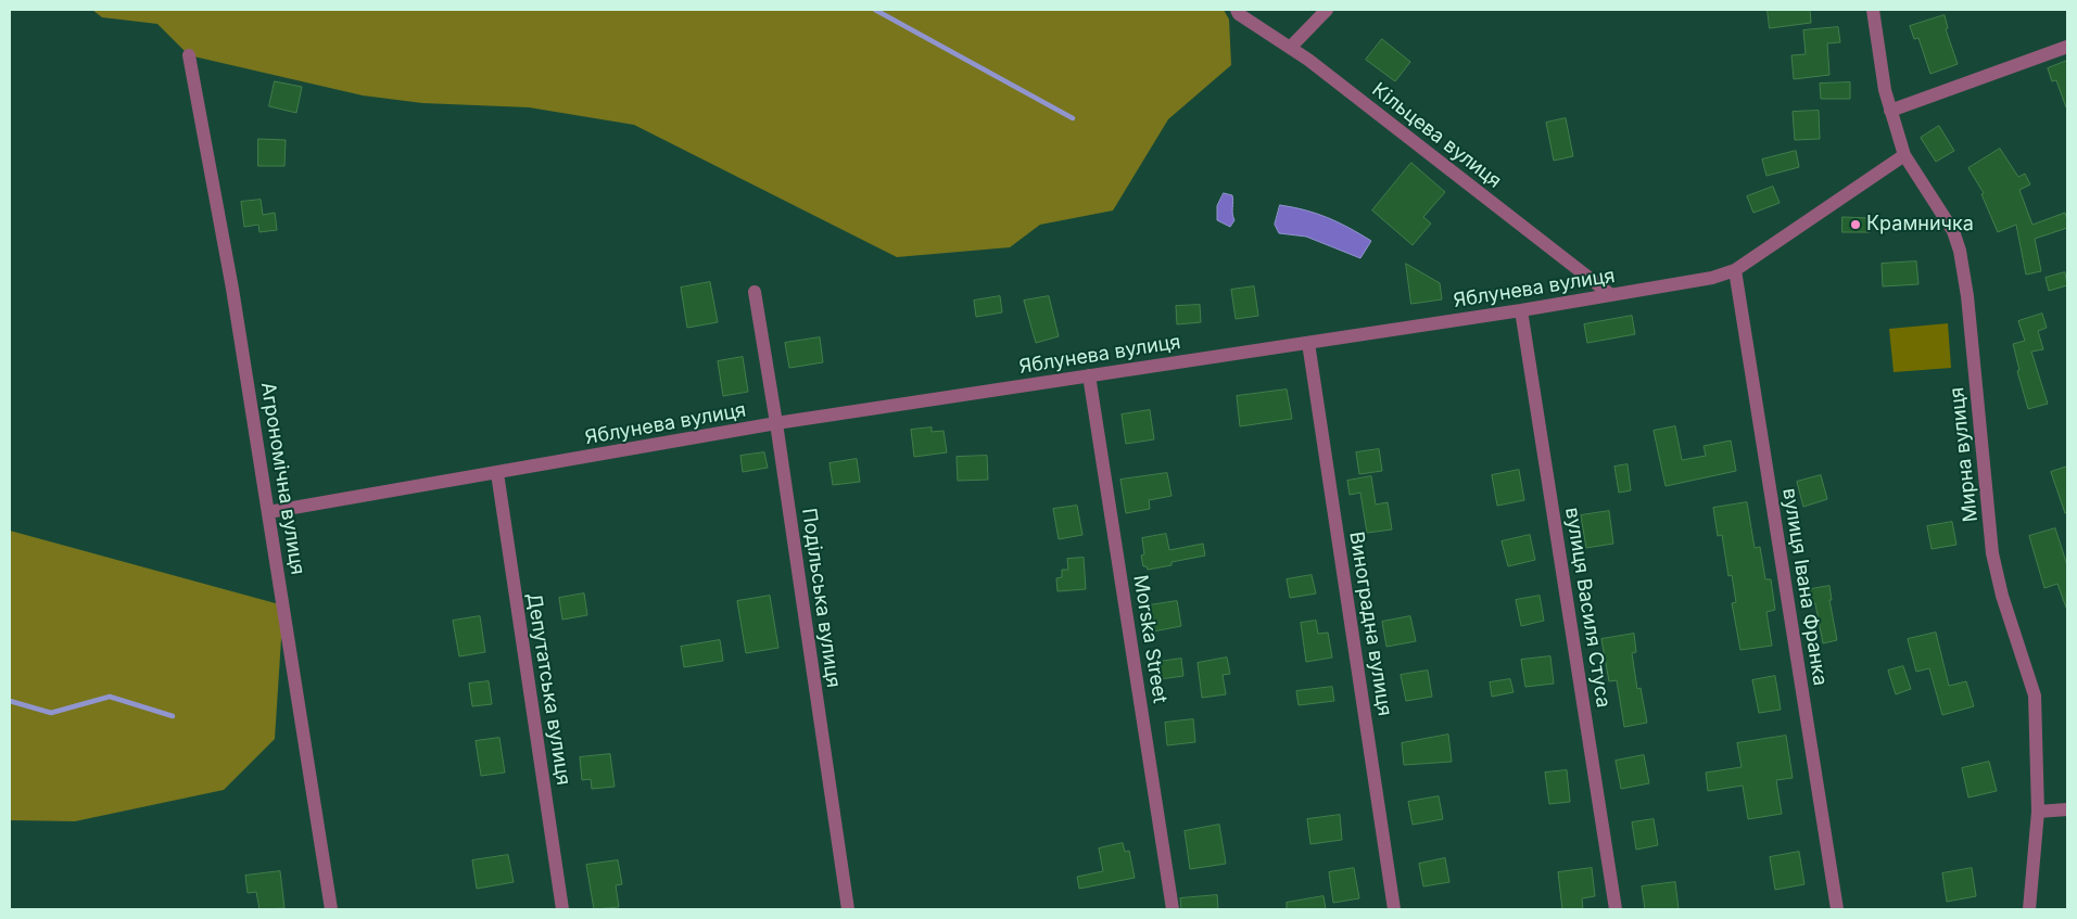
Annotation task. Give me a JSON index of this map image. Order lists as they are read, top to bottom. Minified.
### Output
{"streets":{"street":["Кільцева вулиця","Яблунева вулиця","Мирна вулиця","Агрономічна вулиця","вулиця Івана Франка","Подільська вулиця","вулиця Василя Стуса","Виноградна вулиця","Morska Street","Депутатська вулиця"]},"crossings":[["Кільцева вулиця","Яблунева вулиця"],["Яблунева вулиця","Мирна вулиця"],["Яблунева вулиця","Агрономічна вулиця"],["Яблунева вулиця","вулиця Івана Франка"],["Яблунева вулиця","Подільська вулиця"],["Яблунева вулиця","вулиця Василя Стуса"],["Яблунева вулиця","Виноградна вулиця"],["Яблунева вулиця","Morska Street"],["Яблунева вулиця","Депутатська вулиця"]],"places":["Крамничка"]}
